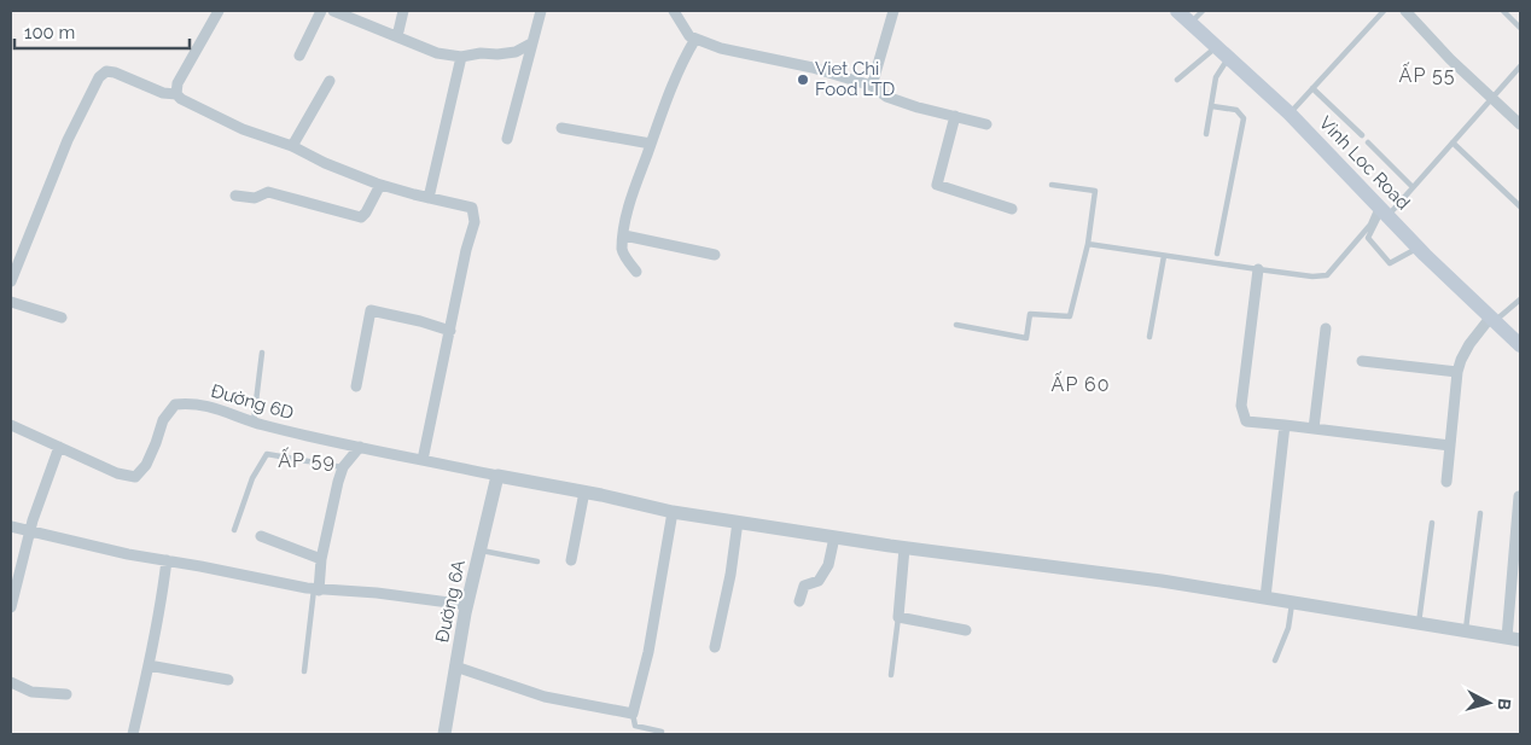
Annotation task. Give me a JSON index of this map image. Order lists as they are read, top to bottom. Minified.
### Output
{"streets":{"main road":["Vinh Loc Road"],"street":["Đường 6D","Đường 6A"]},"crossings":[["Đường 6D","Đường 6A"]],"districts":["ẤP 55","ẤP 60","ẤP 59"],"places":["Viet Chi Food LTD"],"scale_bar":"100 m","north":"right"}
